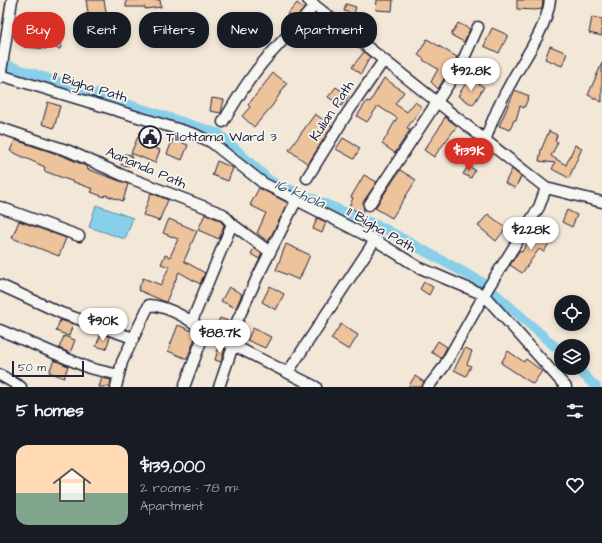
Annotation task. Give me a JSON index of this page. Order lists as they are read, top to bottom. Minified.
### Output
{"streets":{"street":["11 Bigha Path","Kulian Path","Aananda Path"]},"water":["16 khola"],"places":{"public building":["Tilottama Ward 3"]},"scale_bar":"50 m","page":{"chip":["Buy","Rent","Filters","New","Apartment"],"price":["$92.8K","$139K","$228K","$90K","$88.7K"],"scale":"50 m","heading":"5 homes","list":[{"name":"$139,000","note":"2 rooms · 78 m² · Apartment"}]}}
